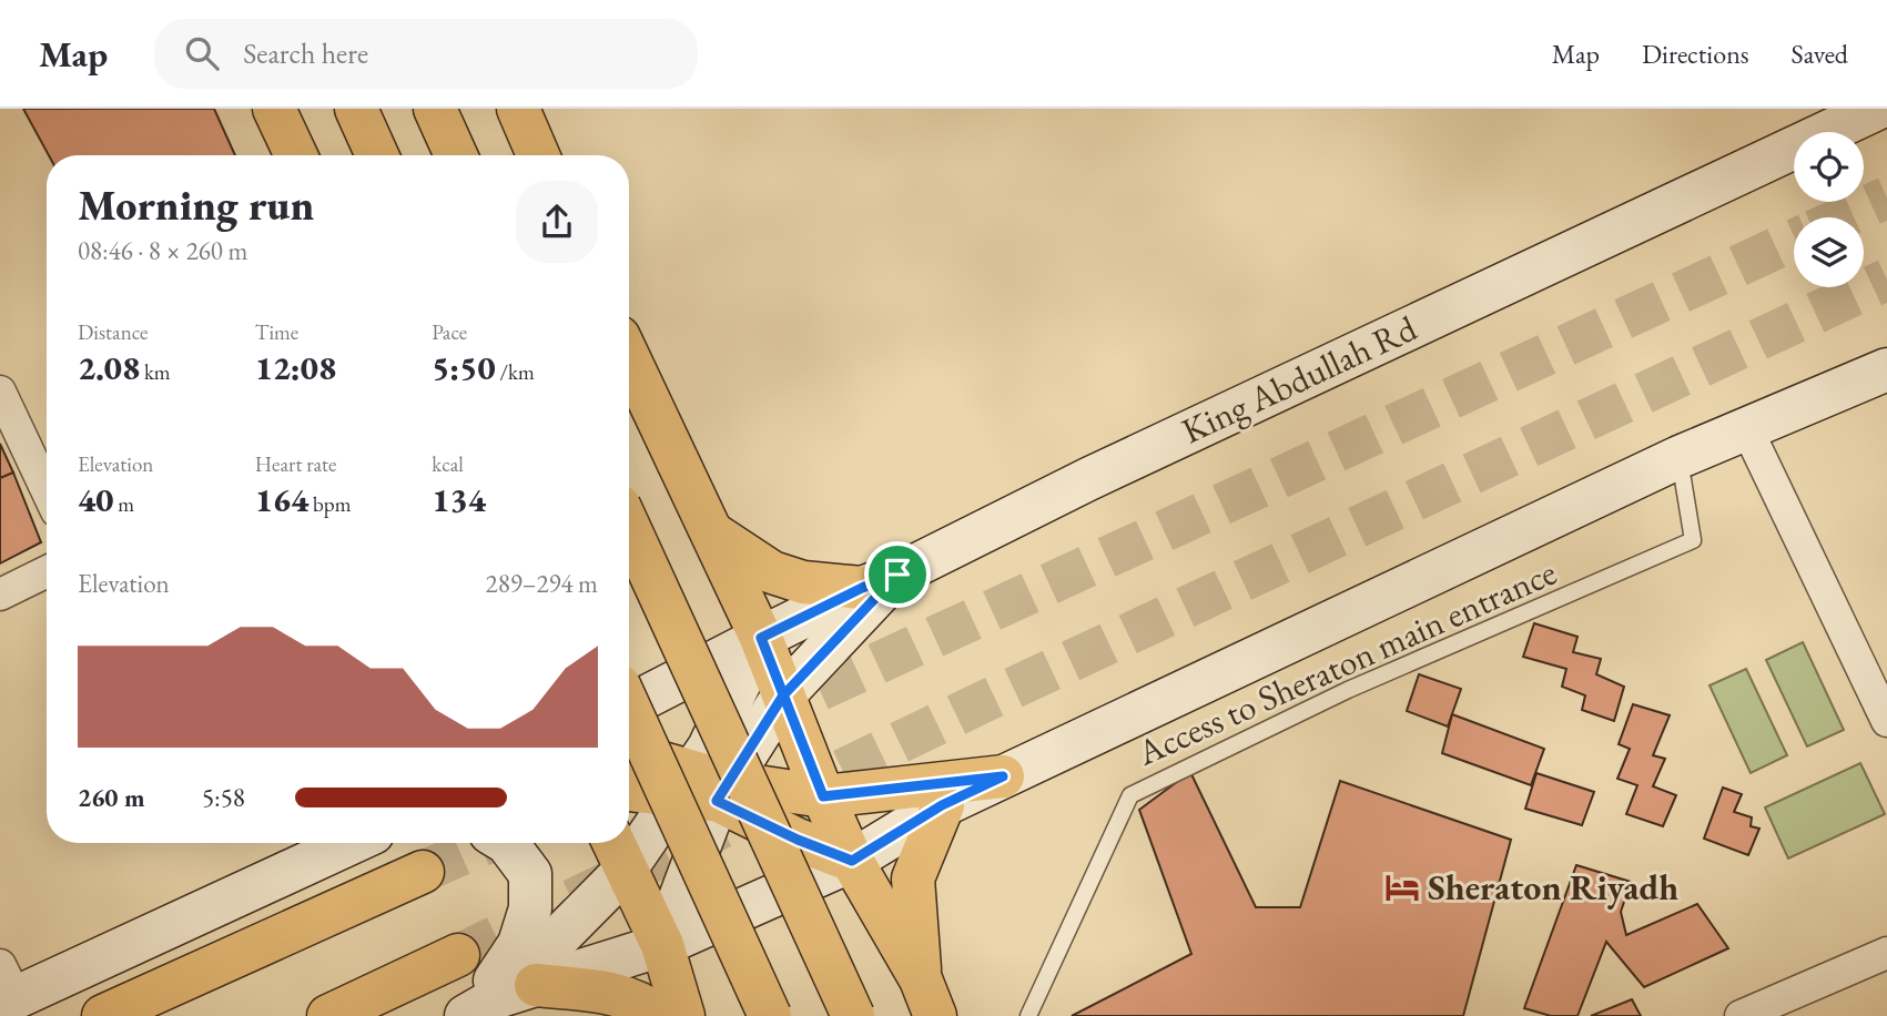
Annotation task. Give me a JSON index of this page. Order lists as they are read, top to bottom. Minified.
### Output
{"streets":{"main road":["King Abdullah Rd"],"lane":["Access to Sheraton main entrance"]},"places":{"hotel":["Sheraton Riyadh"]},"page":{"header":"Map","search":"Search here","nav":["Map","Directions","Saved"],"heading":["Morning run","08:46 · 8 × 260 m"],"stats":[["Distance","2.08 km"],["Time","12:08"],["Pace","5:50 /km"],["Elevation","40 m"],["Heart rate","164 bpm"],["kcal","134"]],"chart":["Elevation","289–294 m"],"list":[{"name":"260 m","note":"5:58"}]}}
